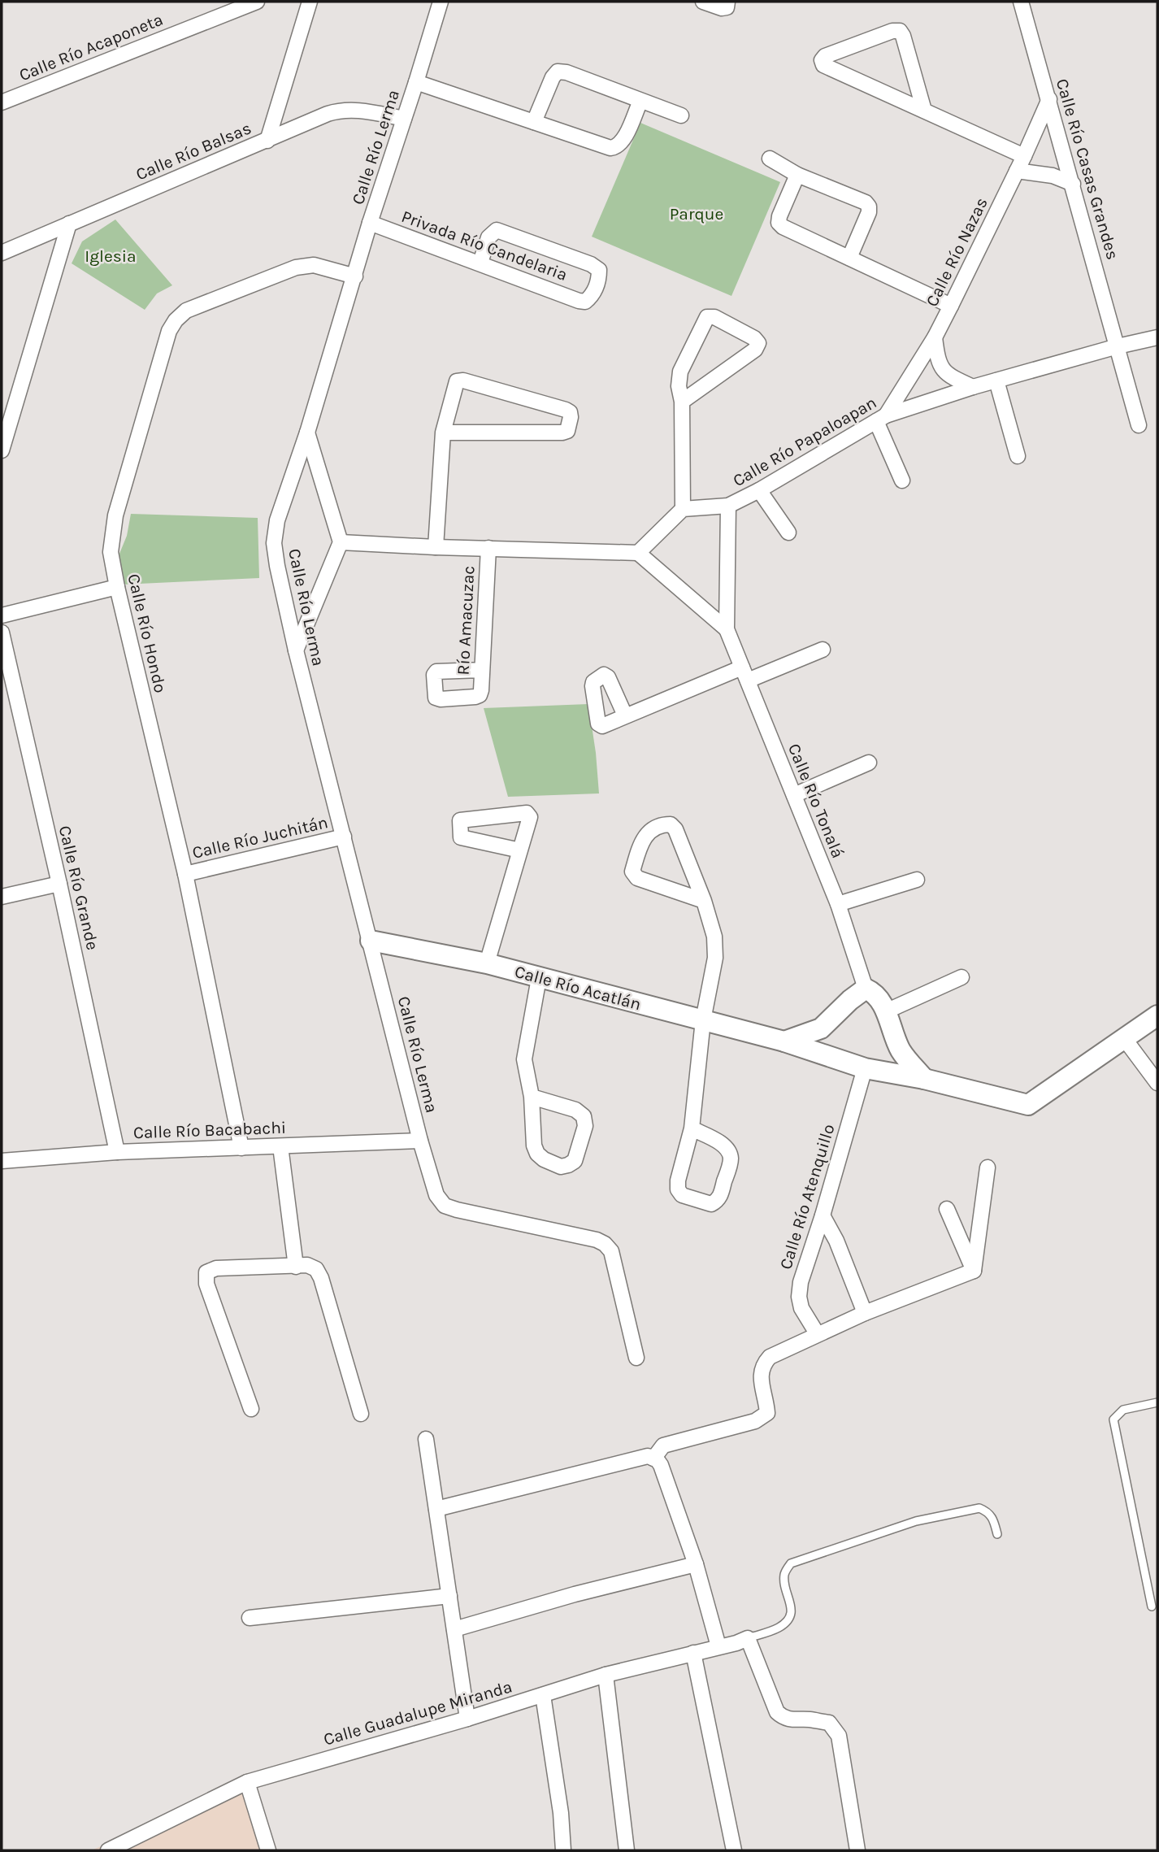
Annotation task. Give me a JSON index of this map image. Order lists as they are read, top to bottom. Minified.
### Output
{"streets":{"street":["Calle Río Acaponeta","Calle Río Lerma","Calle Río Balsas","Calle Río Casas Grandes","Privada Río Candelaria","Calle Río Nazas","Calle Río Papaloapan","Río Amacuzac","Calle Río Hondo","Calle Río Tonalá","Calle Río Juchitán","Calle Río Grande","Calle Río Acatlán","Calle Río Bacabachi","Calle Río Atenquillo","Calle Guadalupe Miranda"]},"crossings":[["Calle Río Lerma","Calle Río Balsas"],["Calle Río Lerma","Privada Río Candelaria"],["Calle Río Lerma","Calle Río Hondo"],["Calle Río Lerma","Calle Río Juchitán"],["Calle Río Lerma","Calle Río Acatlán"],["Calle Río Lerma","Calle Río Bacabachi"],["Calle Río Casas Grandes","Calle Río Nazas"],["Calle Río Casas Grandes","Calle Río Papaloapan"],["Calle Río Nazas","Calle Río Papaloapan"],["Calle Río Papaloapan","Calle Río Tonalá"],["Calle Río Hondo","Calle Río Juchitán"],["Calle Río Hondo","Calle Río Bacabachi"],["Calle Río Tonalá","Calle Río Acatlán"],["Calle Río Tonalá","Calle Río Atenquillo"],["Calle Río Grande","Calle Río Bacabachi"],["Calle Río Acatlán","Calle Río Atenquillo"]],"parks":["Parque","Iglesia"]}
